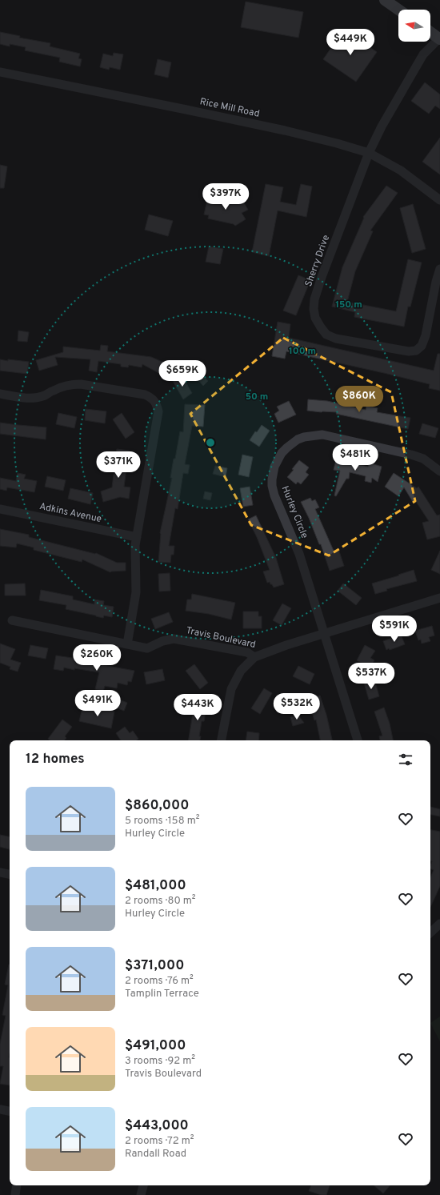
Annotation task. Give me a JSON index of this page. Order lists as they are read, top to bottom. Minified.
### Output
{"streets":{"street":["Rice Mill Road","Sherry Drive","Hurley Circle","Adkins Avenue","Travis Boulevard"]},"crossings":[["Rice Mill Road","Sherry Drive"],["Hurley Circle","Travis Boulevard"]],"north":"left","page":{"price":["$449K","$397K","$659K","$860K","$481K","$371K","$591K","$260K","$537K","$491K","$532K","$443K"],"heading":"12 homes","list":[{"name":"$860,000","note":"5 rooms · 158 m² · Hurley Circle"},{"name":"$481,000","note":"2 rooms · 80 m² · Hurley Circle"},{"name":"$371,000","note":"2 rooms · 76 m² · Tamplin Terrace"},{"name":"$491,000","note":"3 rooms · 92 m² · Travis Boulevard"},{"name":"$443,000","note":"2 rooms · 72 m² · Randall Road"}]},"rings":["150 m","100 m","50 m"]}
